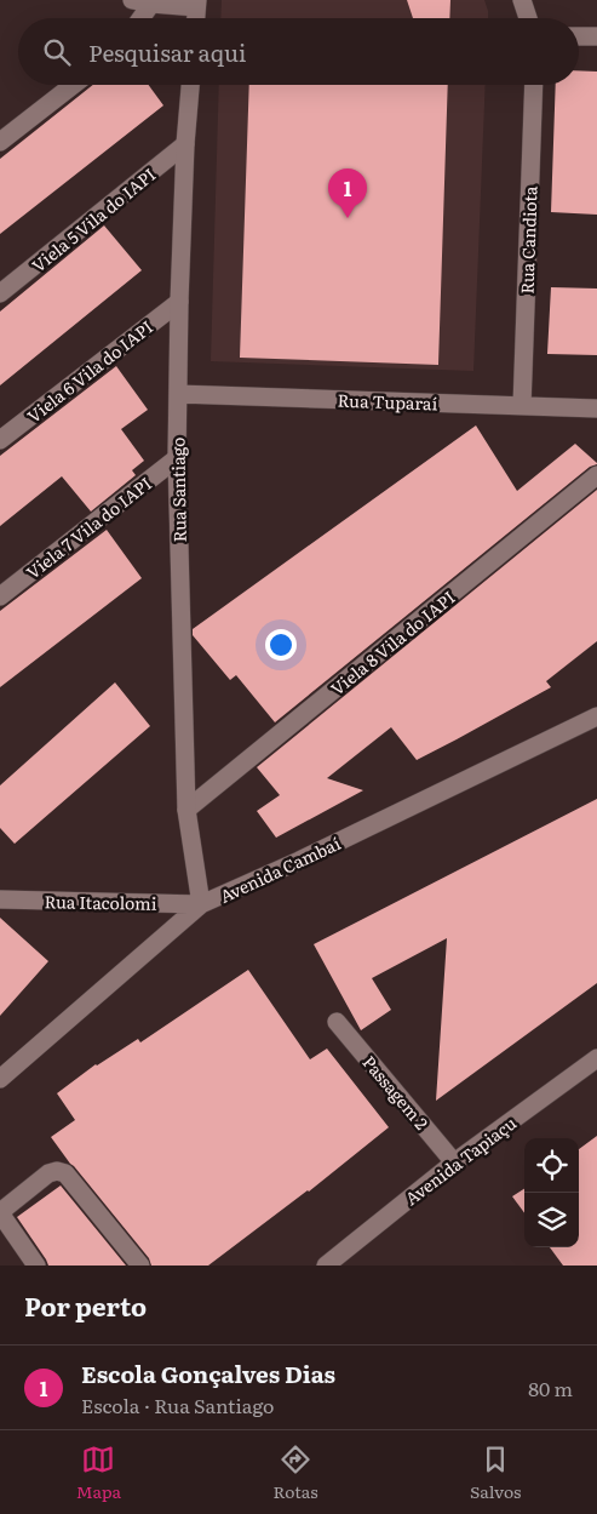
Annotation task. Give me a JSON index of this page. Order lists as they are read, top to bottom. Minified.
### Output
{"streets":{"street":["Viela 5 Vila do IAPI","Rua Candiota","Viela 6 Vila do IAPI","Rua Tuparaí","Rua Santiago","Viela 7 Vila do IAPI","Viela 8 Vila do IAPI","Avenida Cambaí","Rua Itacolomi","Passagem 2","Avenida Tapiaçu"]},"crossings":[["Viela 5 Vila do IAPI","Rua Santiago"],["Rua Candiota","Rua Tuparaí"],["Viela 6 Vila do IAPI","Rua Santiago"],["Rua Tuparaí","Rua Santiago"],["Rua Santiago","Viela 7 Vila do IAPI"],["Rua Santiago","Viela 8 Vila do IAPI"],["Rua Santiago","Avenida Cambaí"],["Rua Santiago","Rua Itacolomi"],["Avenida Cambaí","Rua Itacolomi"],["Passagem 2","Avenida Tapiaçu"]],"page":{"search":"Pesquisar aqui","pins":"1","heading":"Por perto","list":[{"mark":"1","name":"Escola Gonçalves Dias","note":"Escola · Rua Santiago","value":"80 m"}],"nav":["Mapa","Rotas","Salvos"]}}
